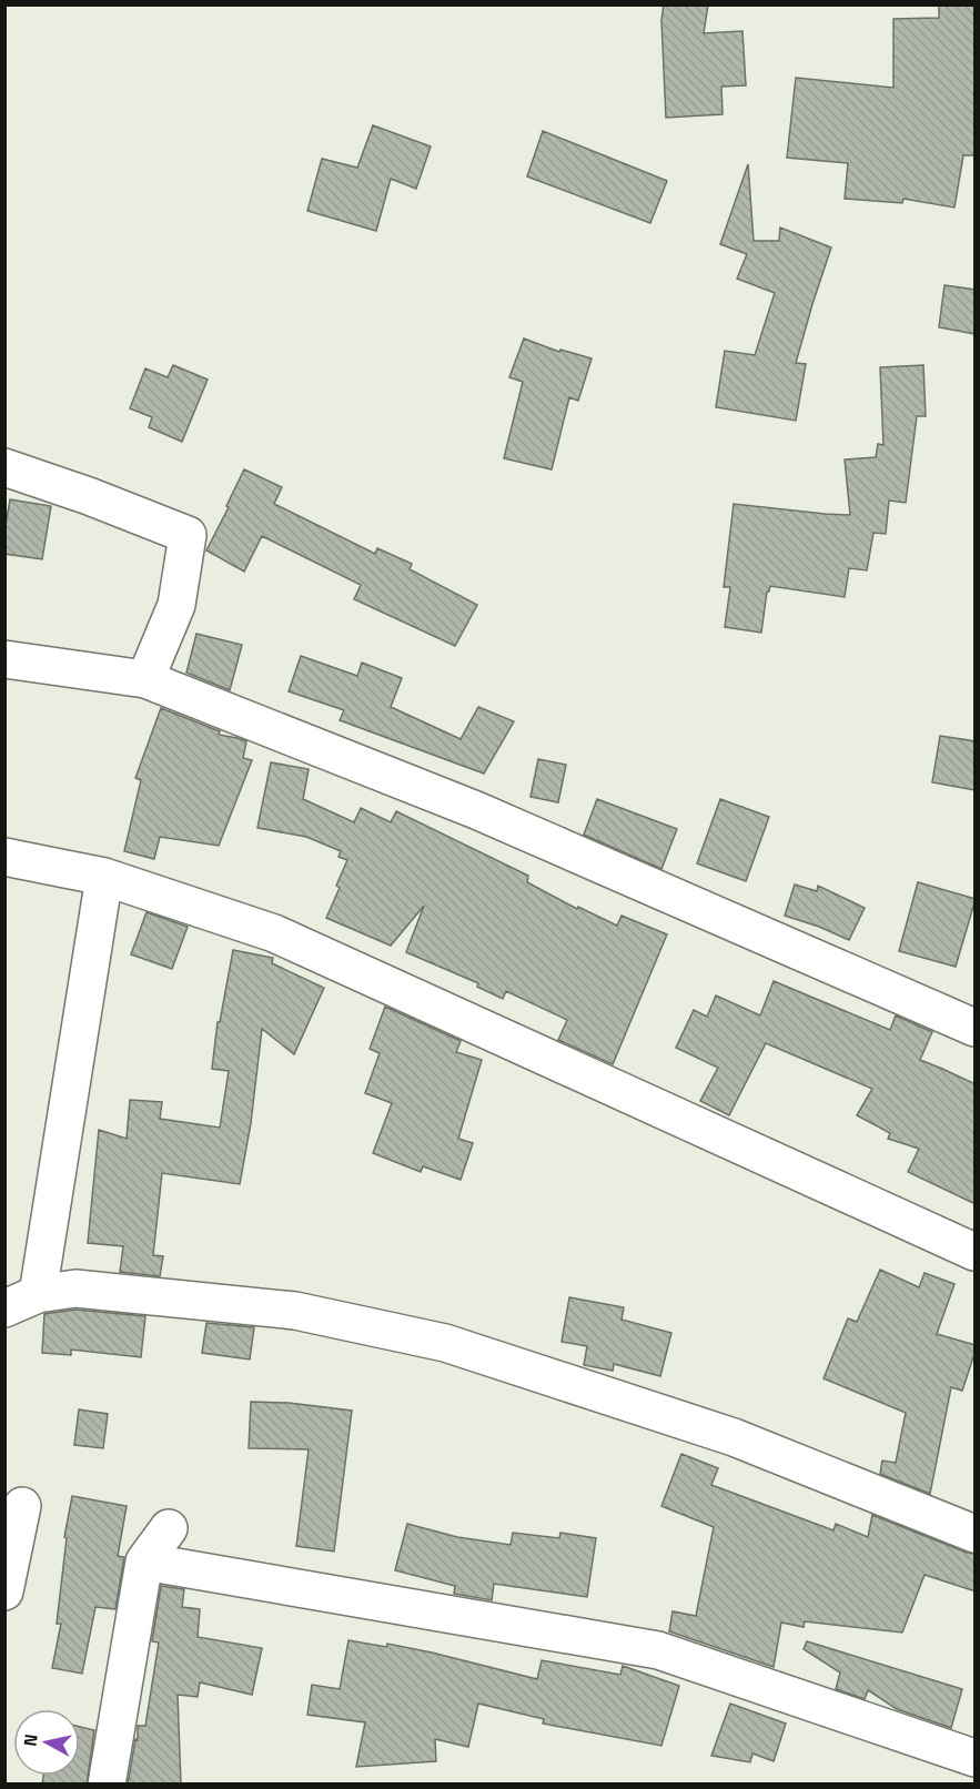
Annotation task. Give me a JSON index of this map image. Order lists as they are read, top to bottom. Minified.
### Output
{"north":"left"}
